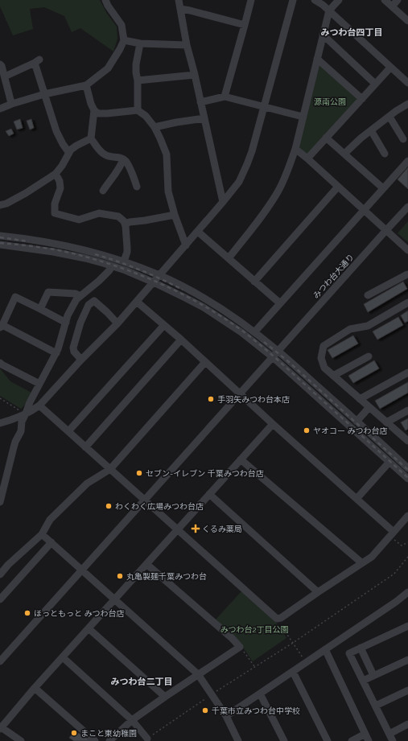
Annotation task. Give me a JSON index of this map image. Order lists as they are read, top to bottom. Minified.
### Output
{"streets":{"street":["みつわ台大通り"]},"districts":["みつわ台四丁目","みつわ台二丁目"],"parks":["源南公園","みつわ台2丁目公園"],"places":{"other":["手羽矢みつわ台本店","ヤオコー みつわ台店","セブン-イレブン 千葉みつわ台店","わくわく広場みつわ台店","丸亀製麺千葉みつわ台","ほっともっと みつわ台店","千葉市立みつわ台中学校","まこと東幼稚園"],"health":["くるみ薬局"]}}
